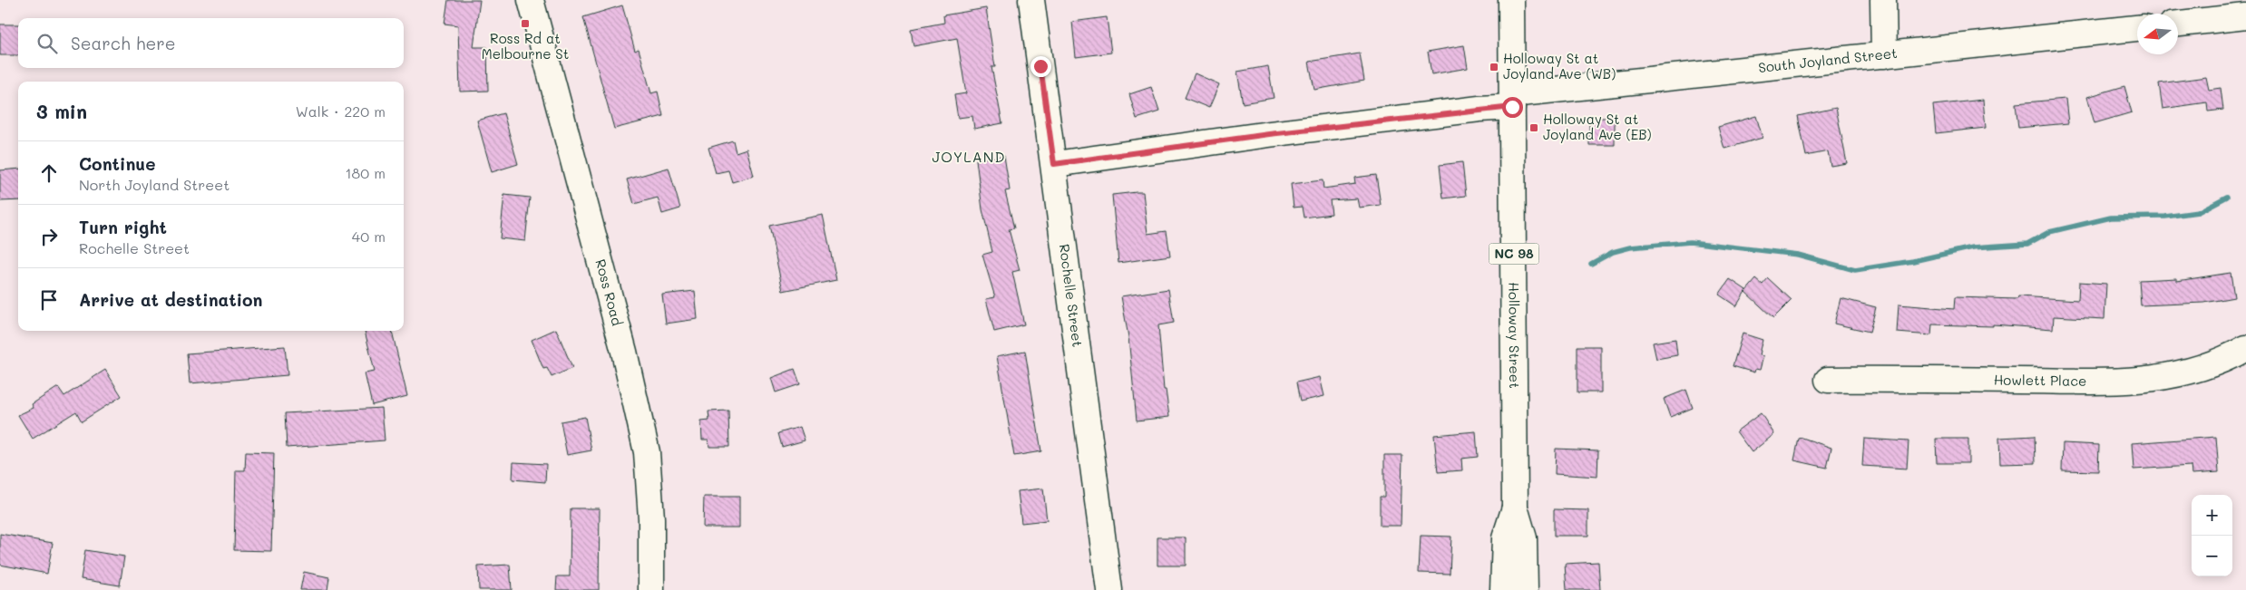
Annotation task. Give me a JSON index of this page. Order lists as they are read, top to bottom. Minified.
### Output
{"streets":{"main road":["South Joyland Street","NC 98","Ross Road","Rochelle Street","Holloway Street","Howlett Place"]},"crossings":[["South Joyland Street","Rochelle Street"],["South Joyland Street","Holloway Street"]],"districts":["JOYLAND"],"places":{"transit":["Ross Rd at Melbourne St","Holloway St at Joyland Ave (WB)","Holloway St at Joyland Ave (EB)"]},"north":"left","page":{"search":"Search here","heading":["3 min","Walk · 220 m"],"list":[["Continue","North Joyland Street","180 m"],["Turn right","Rochelle Street","40 m"],"Arrive at destination"],"map_buttons":["+","−"]}}
